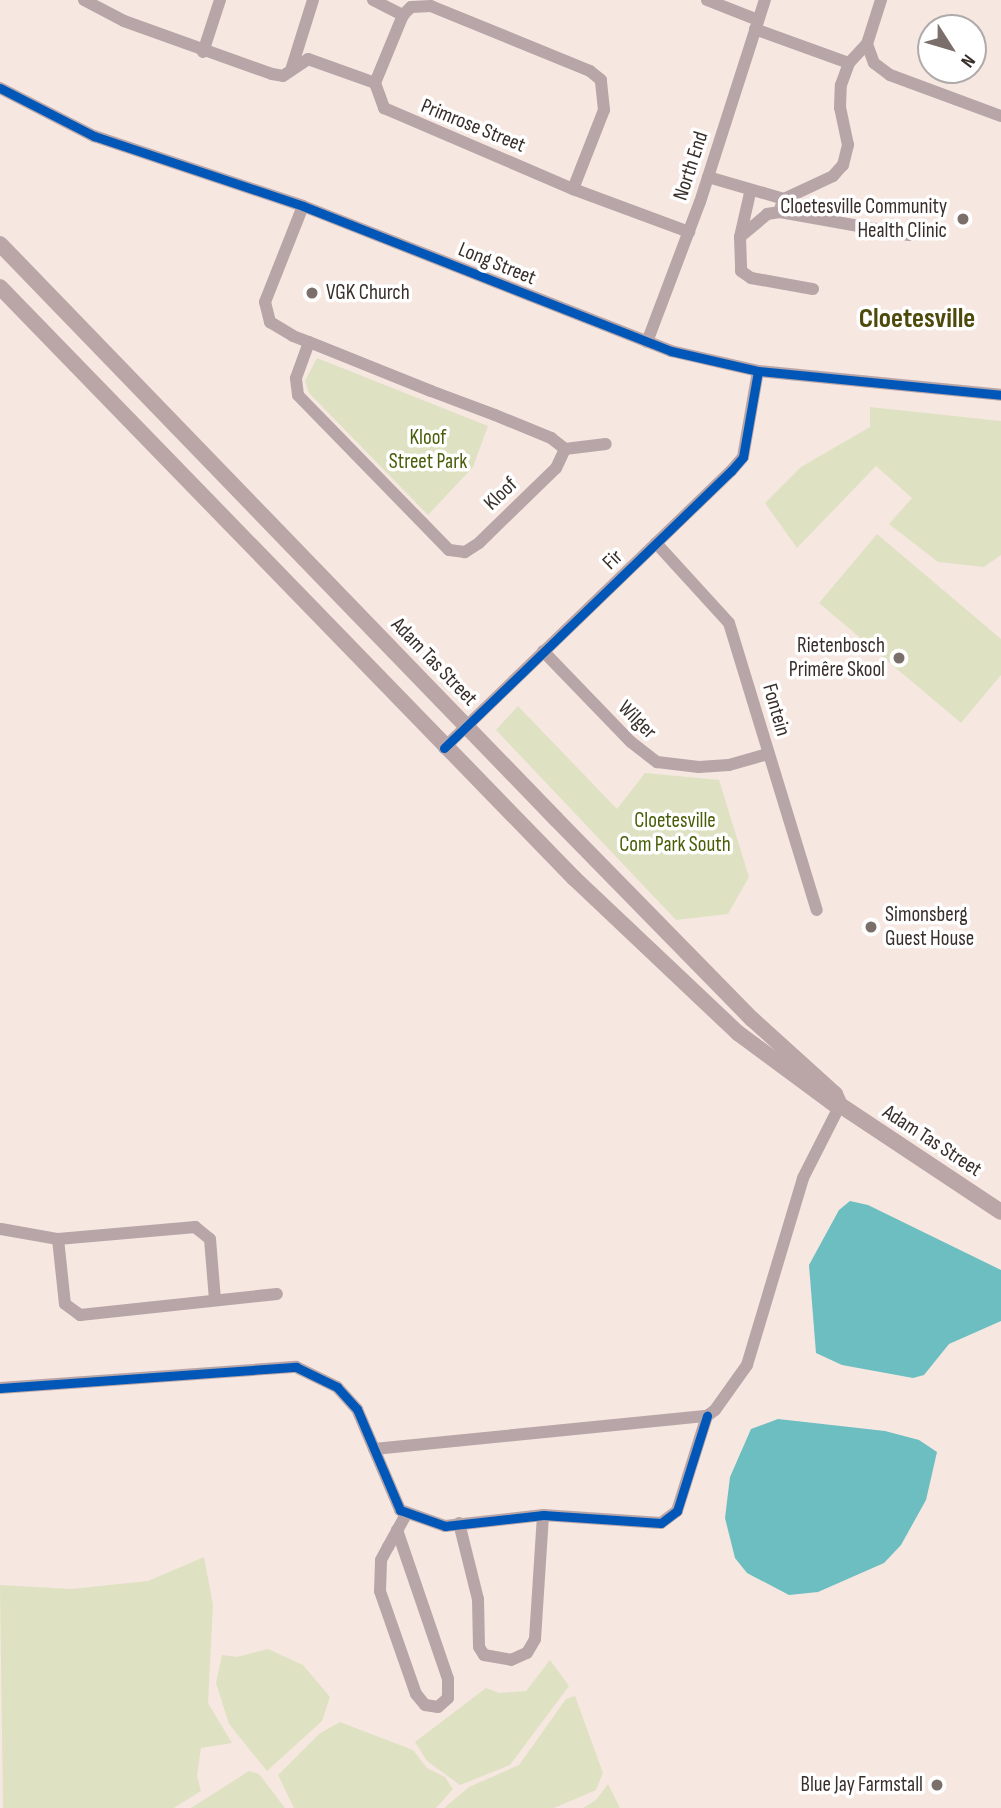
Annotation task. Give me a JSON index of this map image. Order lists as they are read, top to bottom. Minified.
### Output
{"streets":{"main road":["Adam Tas Street"],"street":["Primrose Street","North End","Long Street","Kloof","Fir","Fontein","Wilger"]},"crossings":[["Primrose Street","North End"],["North End","Long Street"],["Long Street","Fir"],["Fir","Adam Tas Street"],["Fir","Fontein"],["Fir","Wilger"],["Fontein","Wilger"]],"districts":["Cloetesville"],"parks":["Kloof Street Park","Cloetesville Com Park South"],"places":["Cloetesville Community Health Clinic","VGK Church","Rietenbosch Primêre Skool","Simonsberg Guest House","Blue Jay Farmstall"],"north":"bottom right"}
